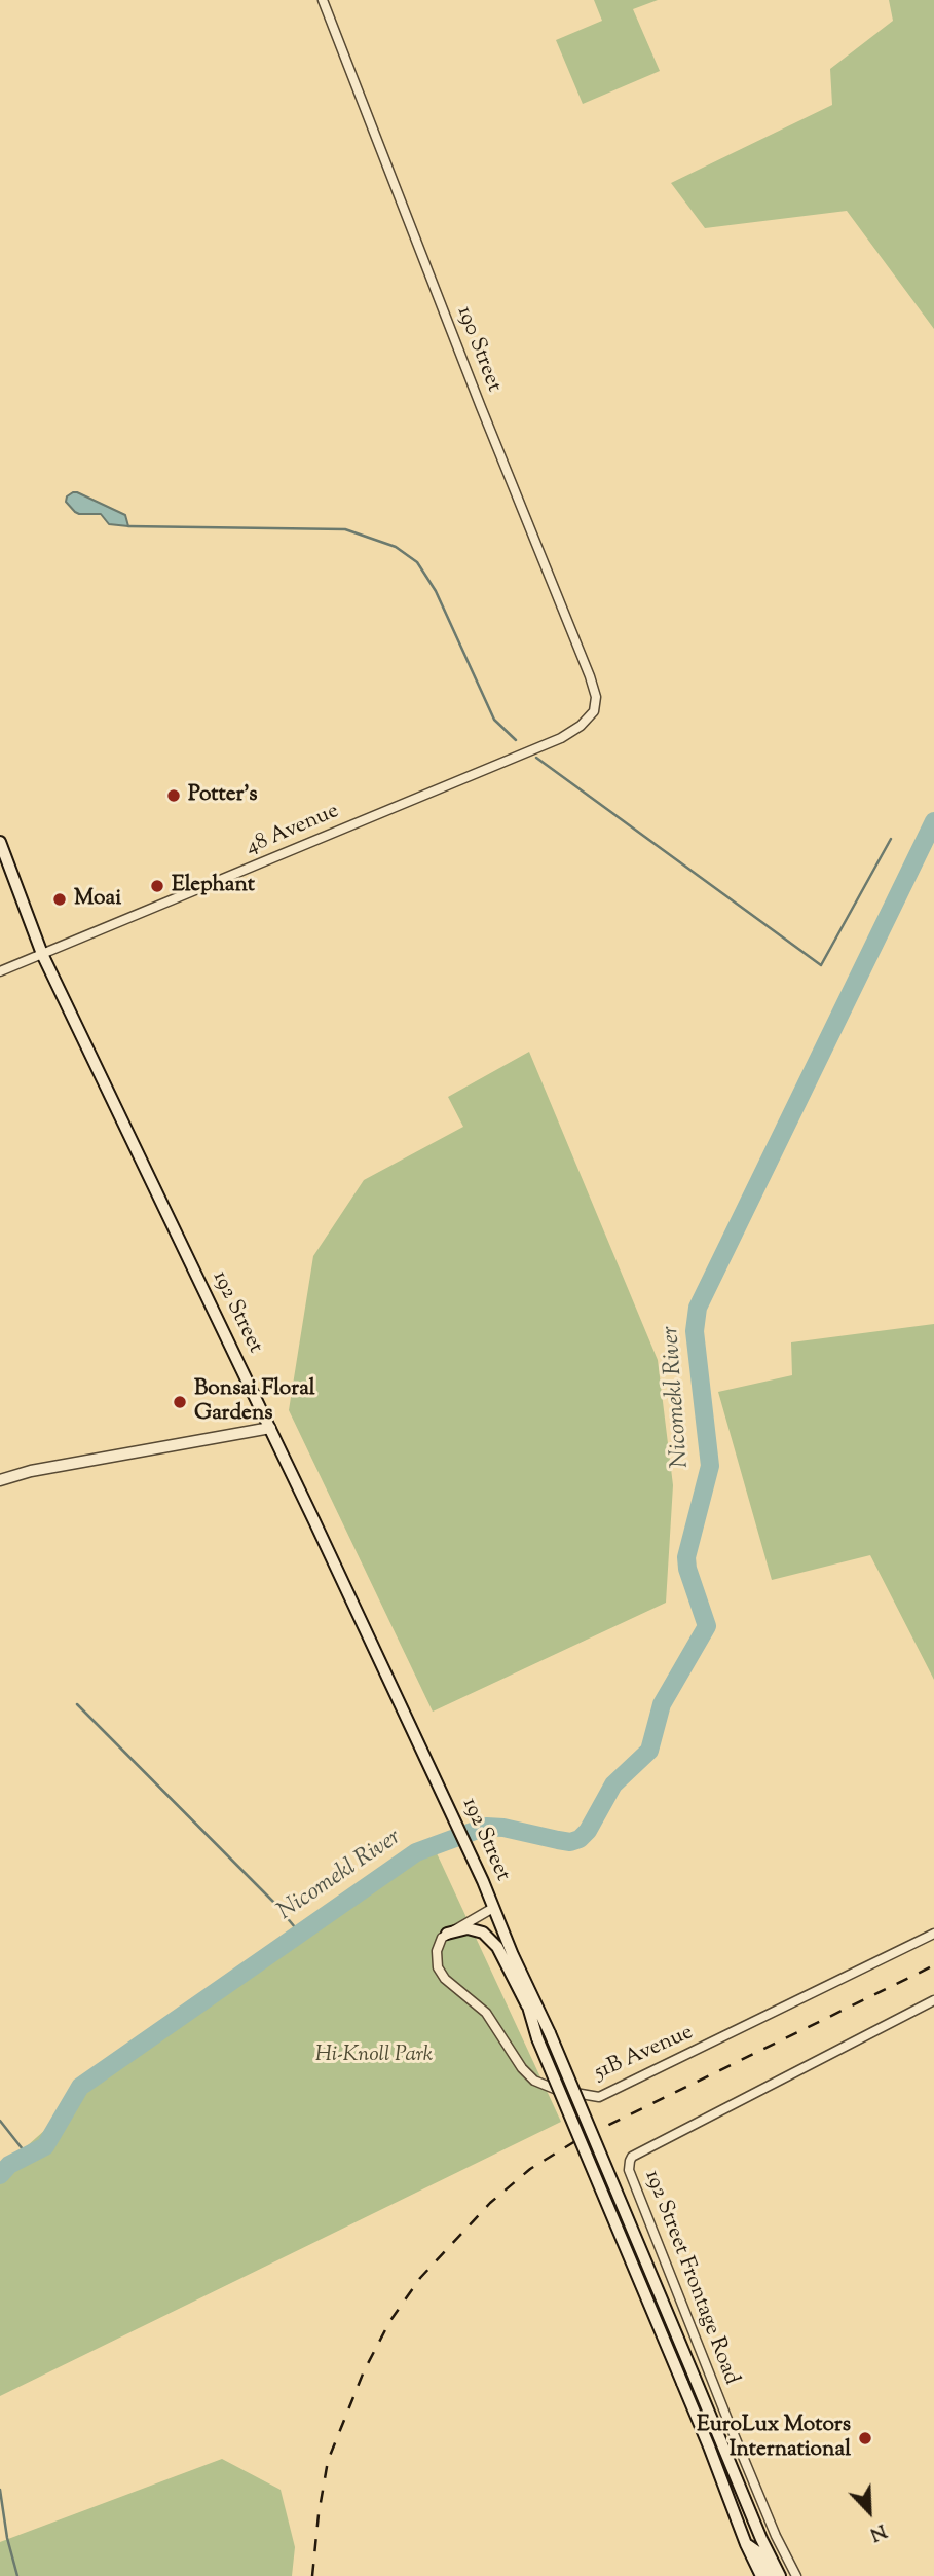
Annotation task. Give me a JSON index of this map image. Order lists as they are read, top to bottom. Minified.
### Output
{"streets":{"main road":["192 Street"],"street":["190 Street","48 Avenue","51B Avenue","192 Street Frontage Road"]},"crossings":[["190 Street","48 Avenue"],["48 Avenue","192 Street"]],"water":["Nicomekl River"],"parks":["Hi-Knoll Park"],"places":["Potter's","Elephant","Moai","Bonsai Floral Gardens","EuroLux Motors International"],"north":"bottom right"}
